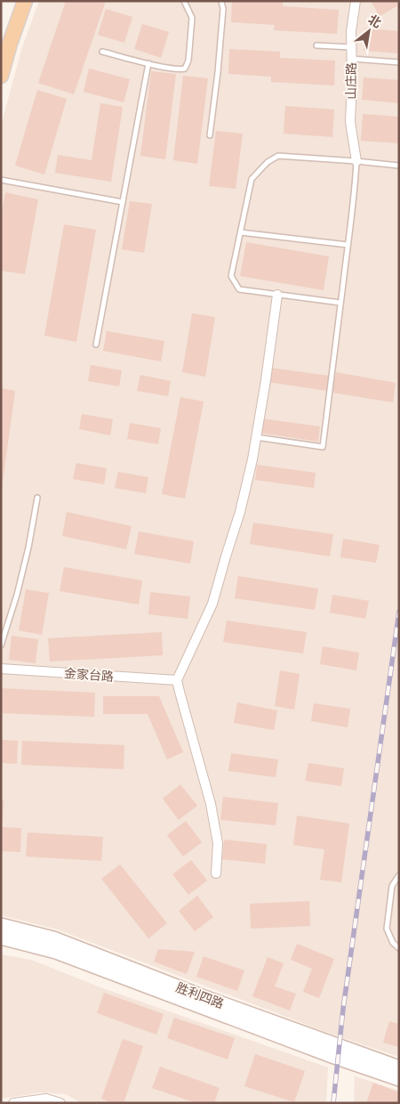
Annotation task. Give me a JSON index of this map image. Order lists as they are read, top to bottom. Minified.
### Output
{"streets":{"main road":["胜利四路"],"street":["山庄路","金家台路"]},"north":"top right"}
